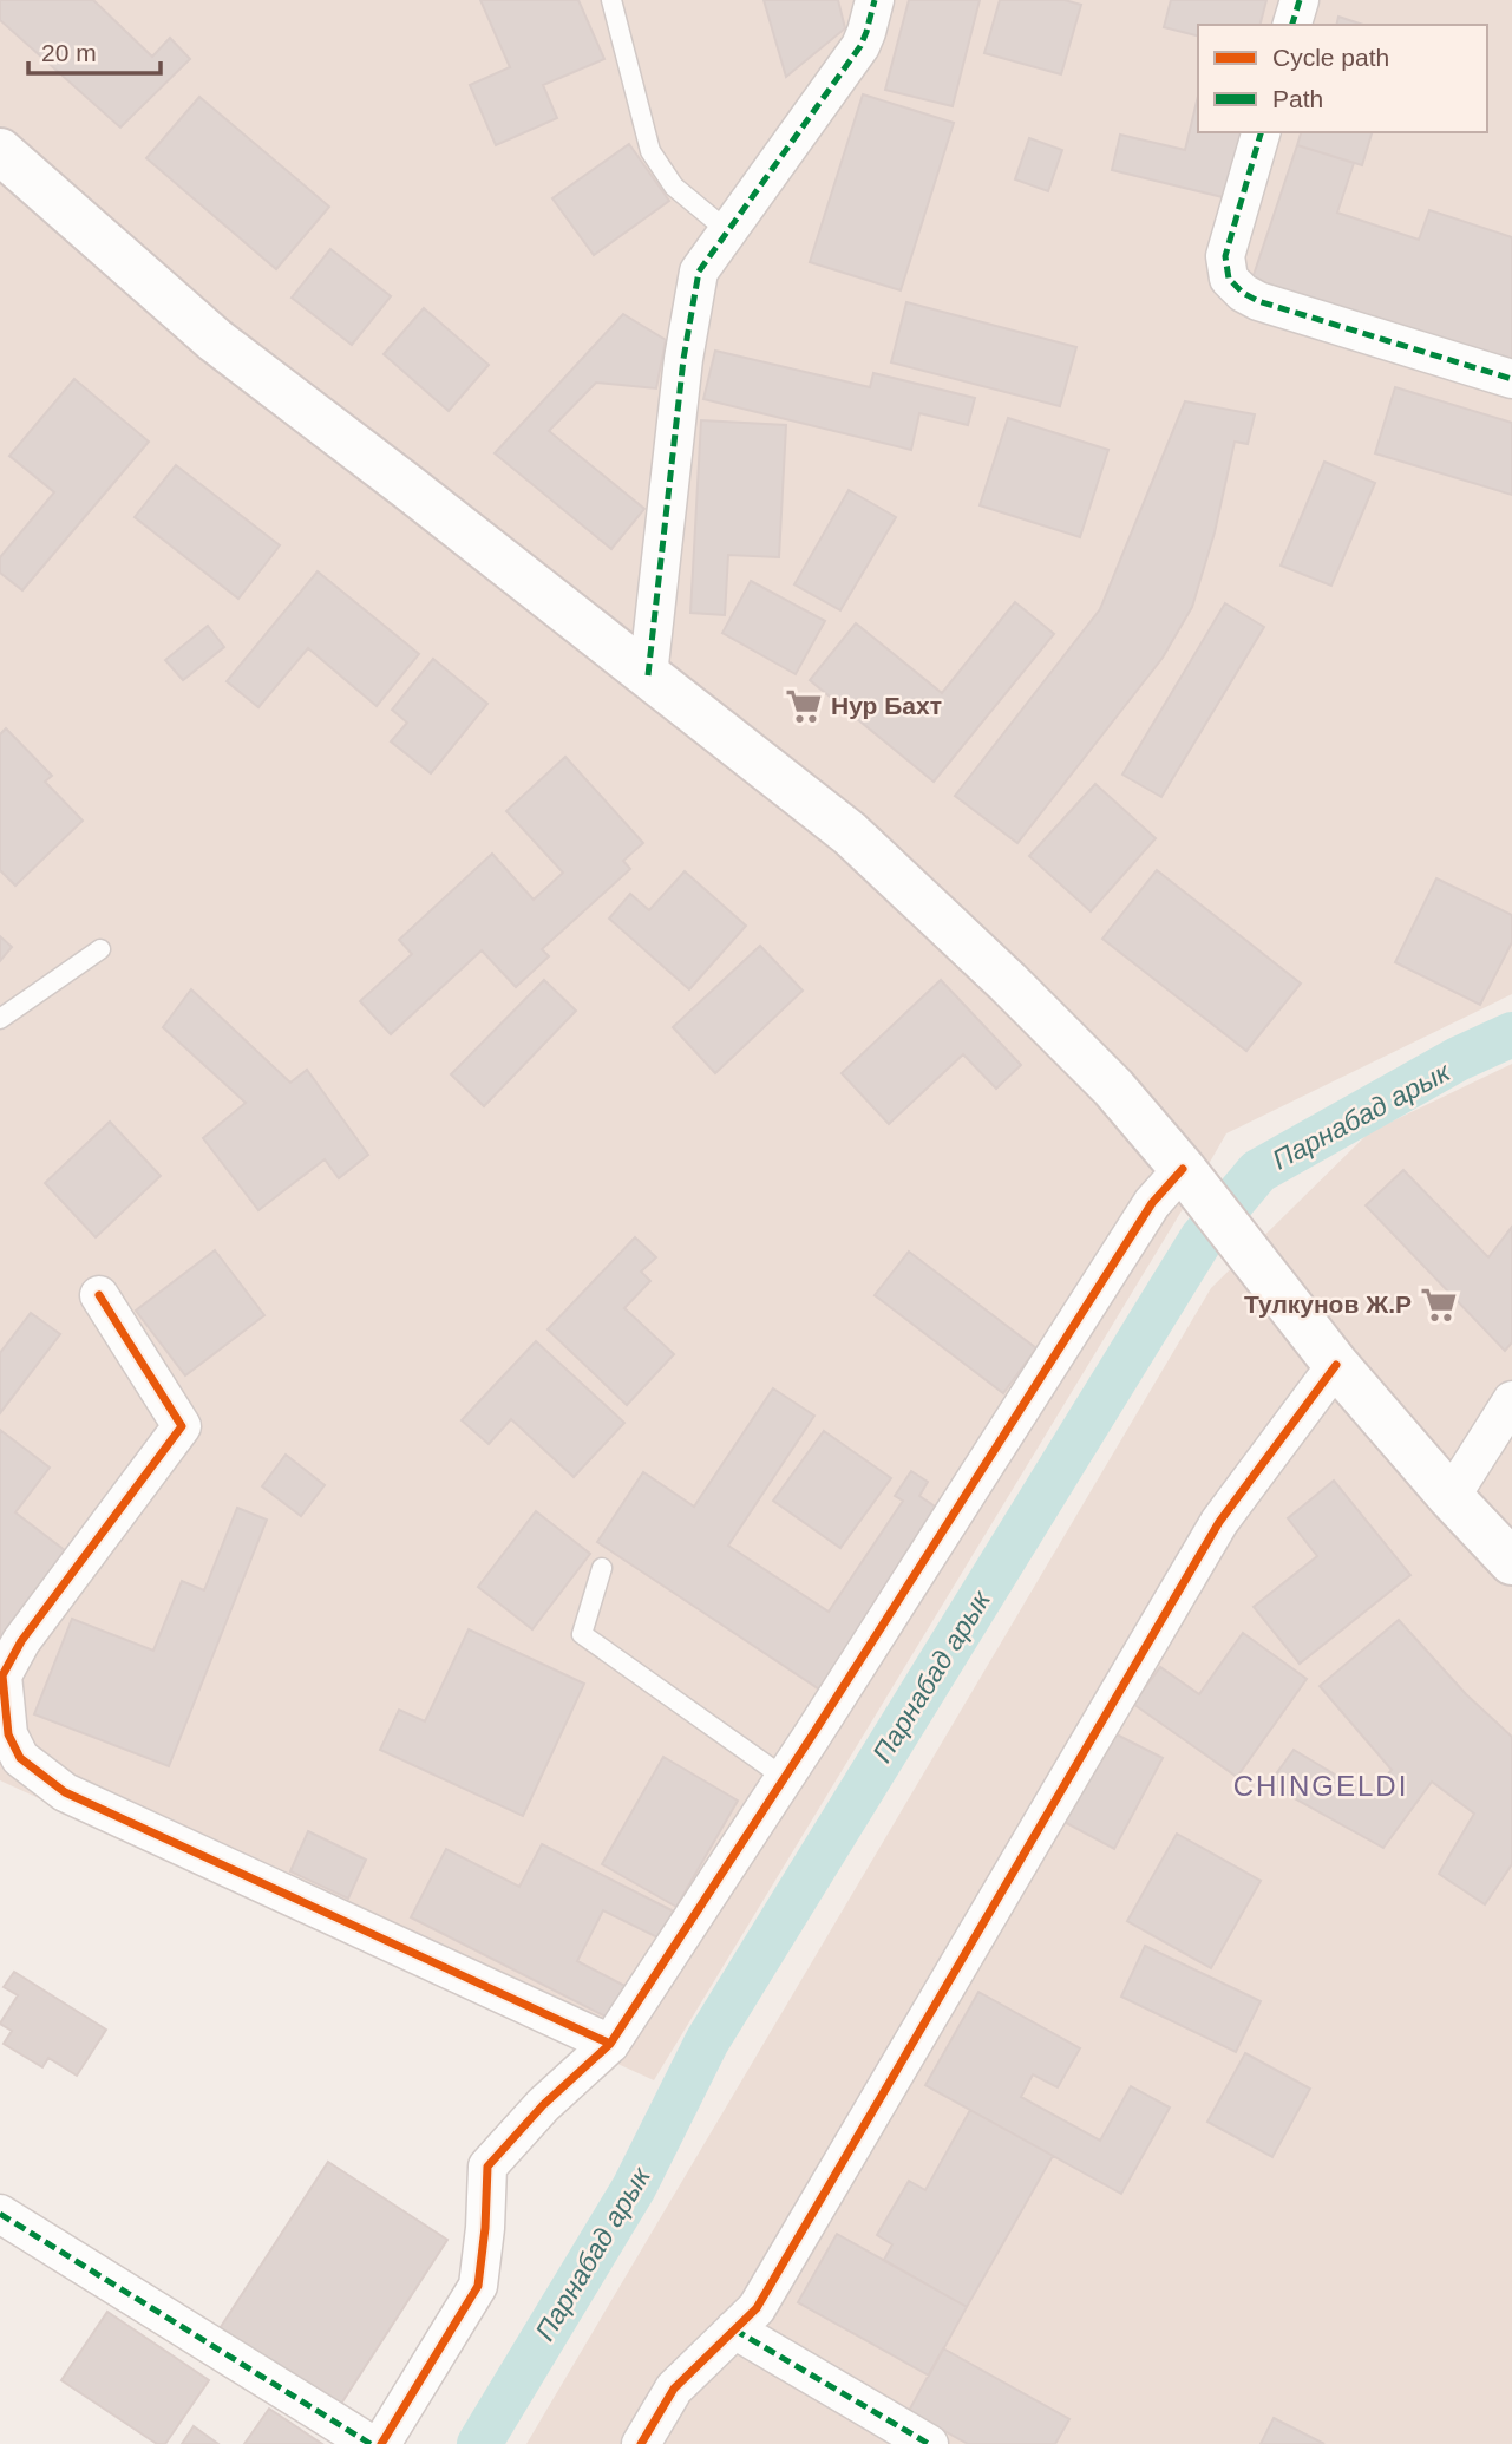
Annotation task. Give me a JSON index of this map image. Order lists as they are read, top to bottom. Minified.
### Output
{"districts":["CHINGELDI"],"water":["Парнабад арык"],"places":{"supermarket":["Нур Бахт","Тулкунов Ж.Р"]},"legend":["Cycle path","Path"],"scale_bar":"20 m"}
